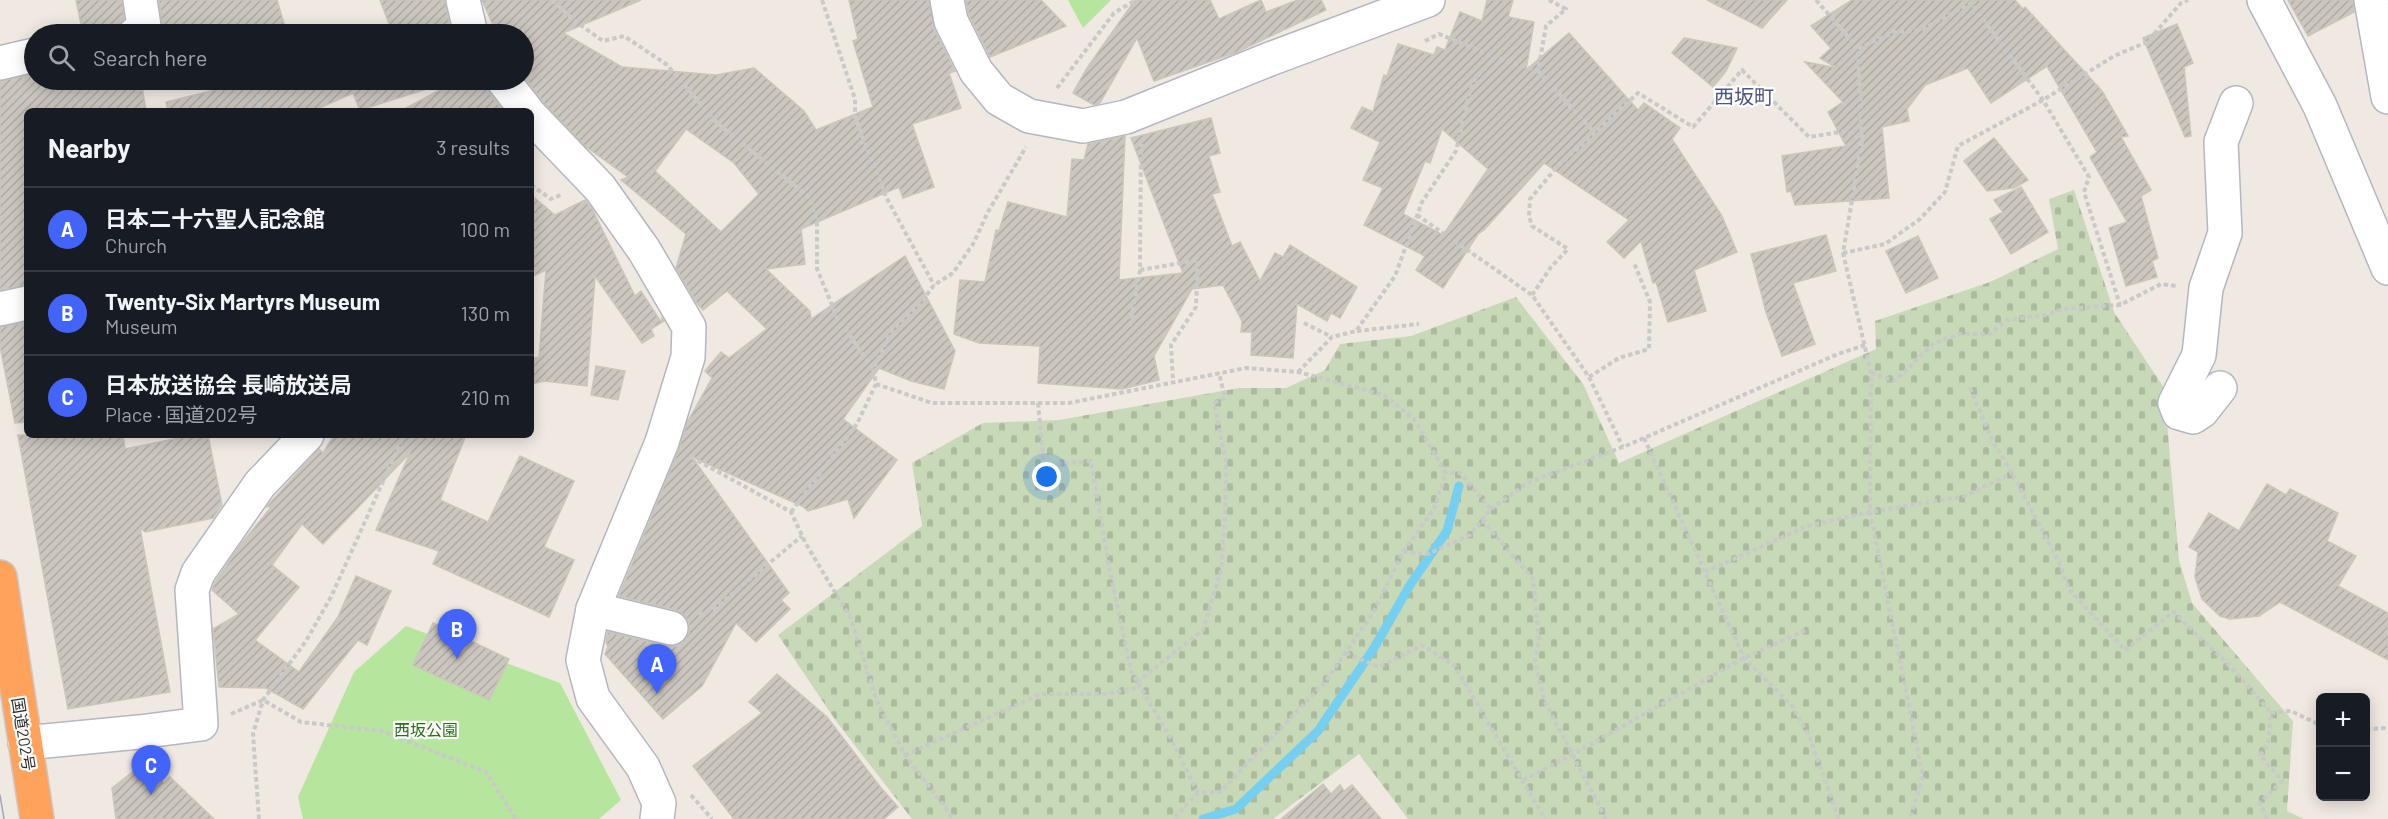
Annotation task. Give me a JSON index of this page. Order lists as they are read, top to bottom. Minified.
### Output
{"streets":{"highway":["国道202号"]},"districts":["西坂町"],"parks":["西坂公園"],"page":{"search":"Search here","heading":["Nearby","3 results"],"list":[{"mark":"A","name":"日本二十六聖人記念館","note":"Church","value":"100 m"},{"mark":"B","name":"Twenty-Six Martyrs Museum","note":"Museum","value":"130 m"},{"mark":"C","name":"日本放送協会 長崎放送局","note":"Place · 国道202号","value":"210 m"}],"pins":["B","A","C"],"map_buttons":["+","−"]}}
